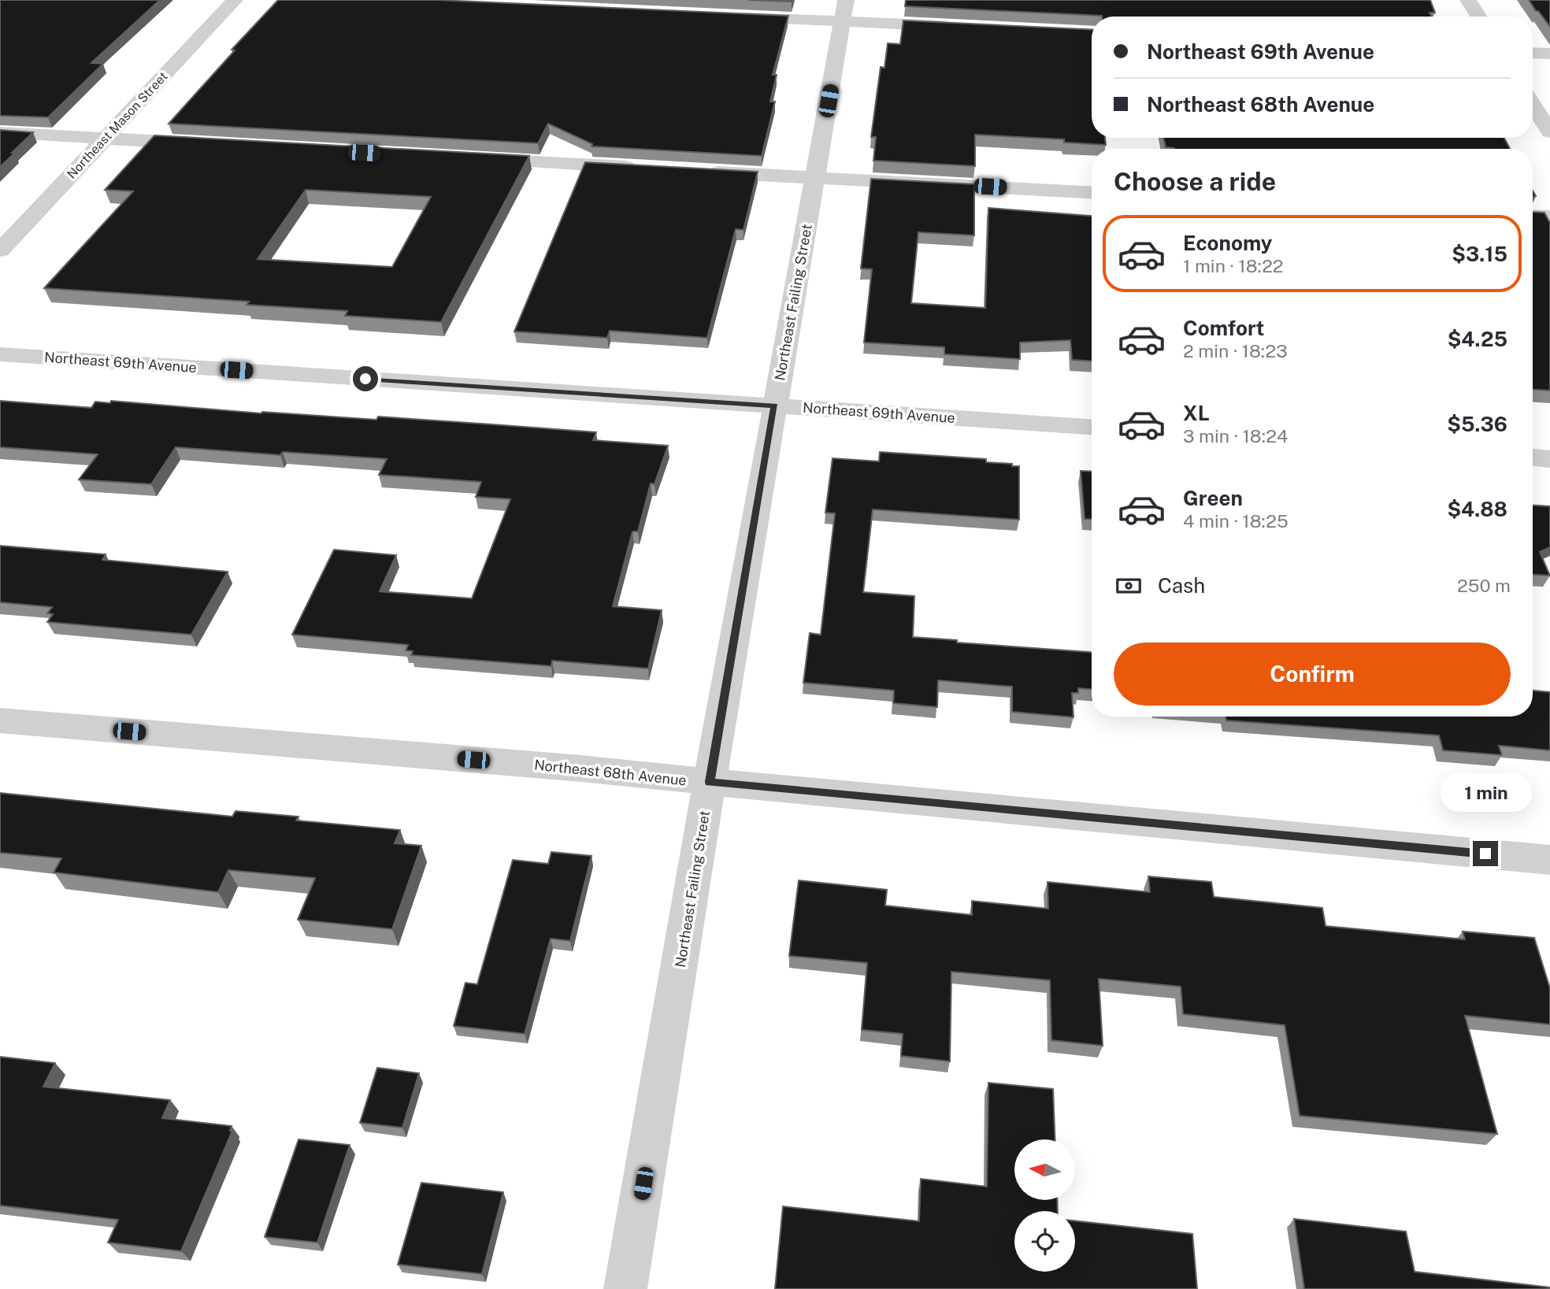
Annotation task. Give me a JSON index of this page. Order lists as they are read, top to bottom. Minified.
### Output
{"streets":{"street":["Northeast Mason Street","Northeast Failing Street","Northeast 69th Avenue","Northeast 68th Avenue"]},"crossings":[["Northeast Failing Street","Northeast 69th Avenue"],["Northeast Failing Street","Northeast 68th Avenue"]],"north":"left","page":{"banner":["Northeast 69th Avenue","Northeast 68th Avenue"],"heading":"Choose a ride","list":[{"name":"Economy","note":"1 min · 18:22","value":"$3.15"},{"name":"Comfort","note":"2 min · 18:23","value":"$4.25"},{"name":"XL","note":"3 min · 18:24","value":"$5.36"},{"name":"Green","note":"4 min · 18:25","value":"$4.88"}],"pay":["Cash","250 m"],"buttons":"Confirm","bubble":"1 min"}}
